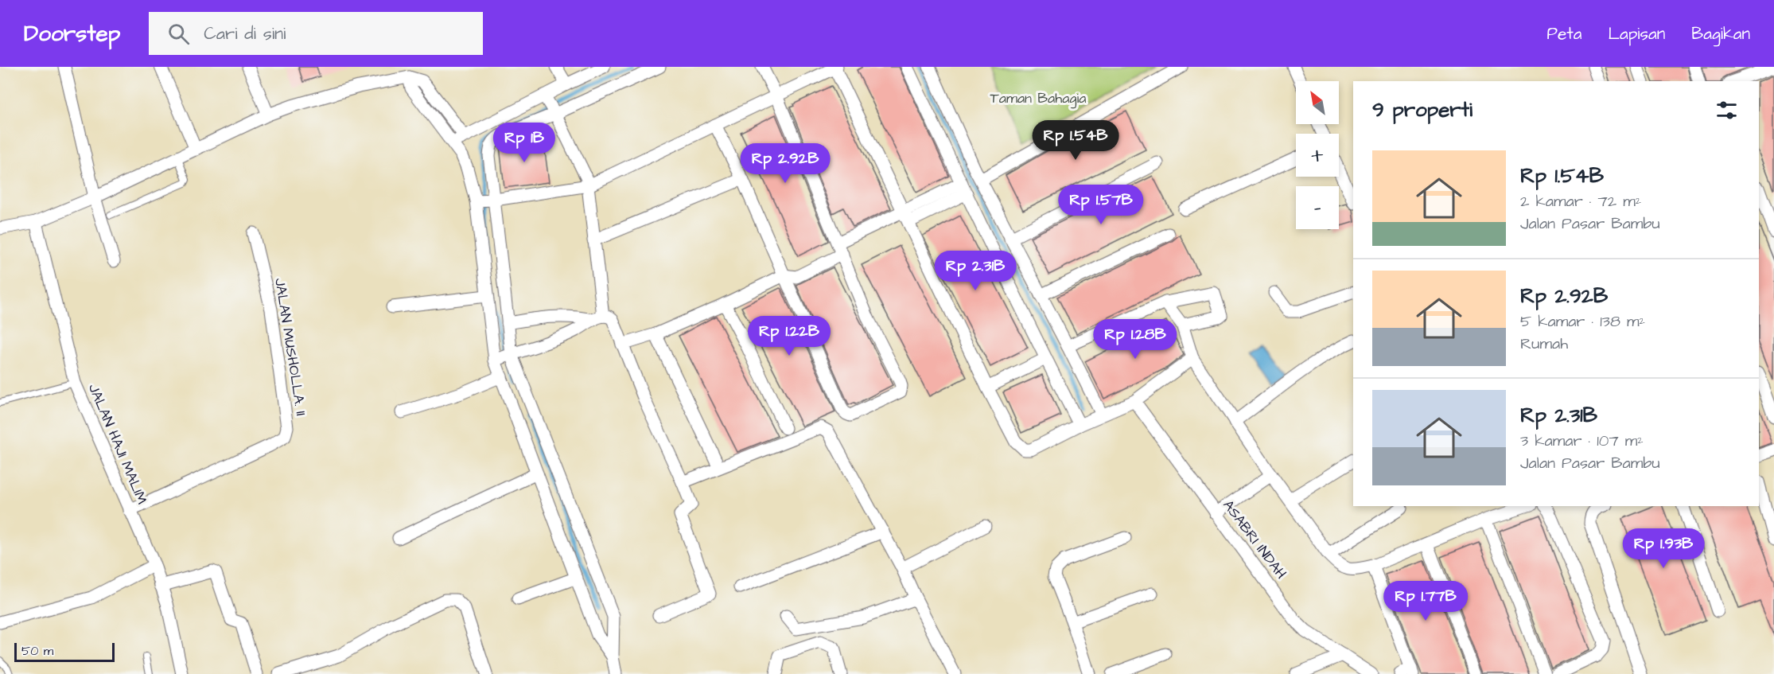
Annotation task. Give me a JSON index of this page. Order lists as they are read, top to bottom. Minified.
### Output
{"streets":{"street":["JALAN MUSHOLLA. II","JALAN HAJI MALIM","ASABRI INDAH"]},"crossings":[["JALAN MUSHOLLA. II","JALAN HAJI MALIM"]],"parks":["Taman Bahagia"],"scale_bar":"50 m","north":"top left","page":{"header":"Doorstep","search":"Cari di sini","nav":["Peta","Lapisan","Bagikan"],"map_buttons":["+","−"],"heading":"9 properti","price":["Rp 1.54B","Rp 1B","Rp 2.92B","Rp 1.57B","Rp 2.31B","Rp 1.22B","Rp 1.28B","Rp 1.93B","Rp 1.77B"],"list":[{"name":"Rp 1.54B","note":"2 kamar · 72 m² · Jalan Pasar Bambu"},{"name":"Rp 2.92B","note":"5 kamar · 138 m² · Rumah"},{"name":"Rp 2.31B","note":"3 kamar · 107 m² · Jalan Pasar Bambu"}],"scale":"50 m"}}
